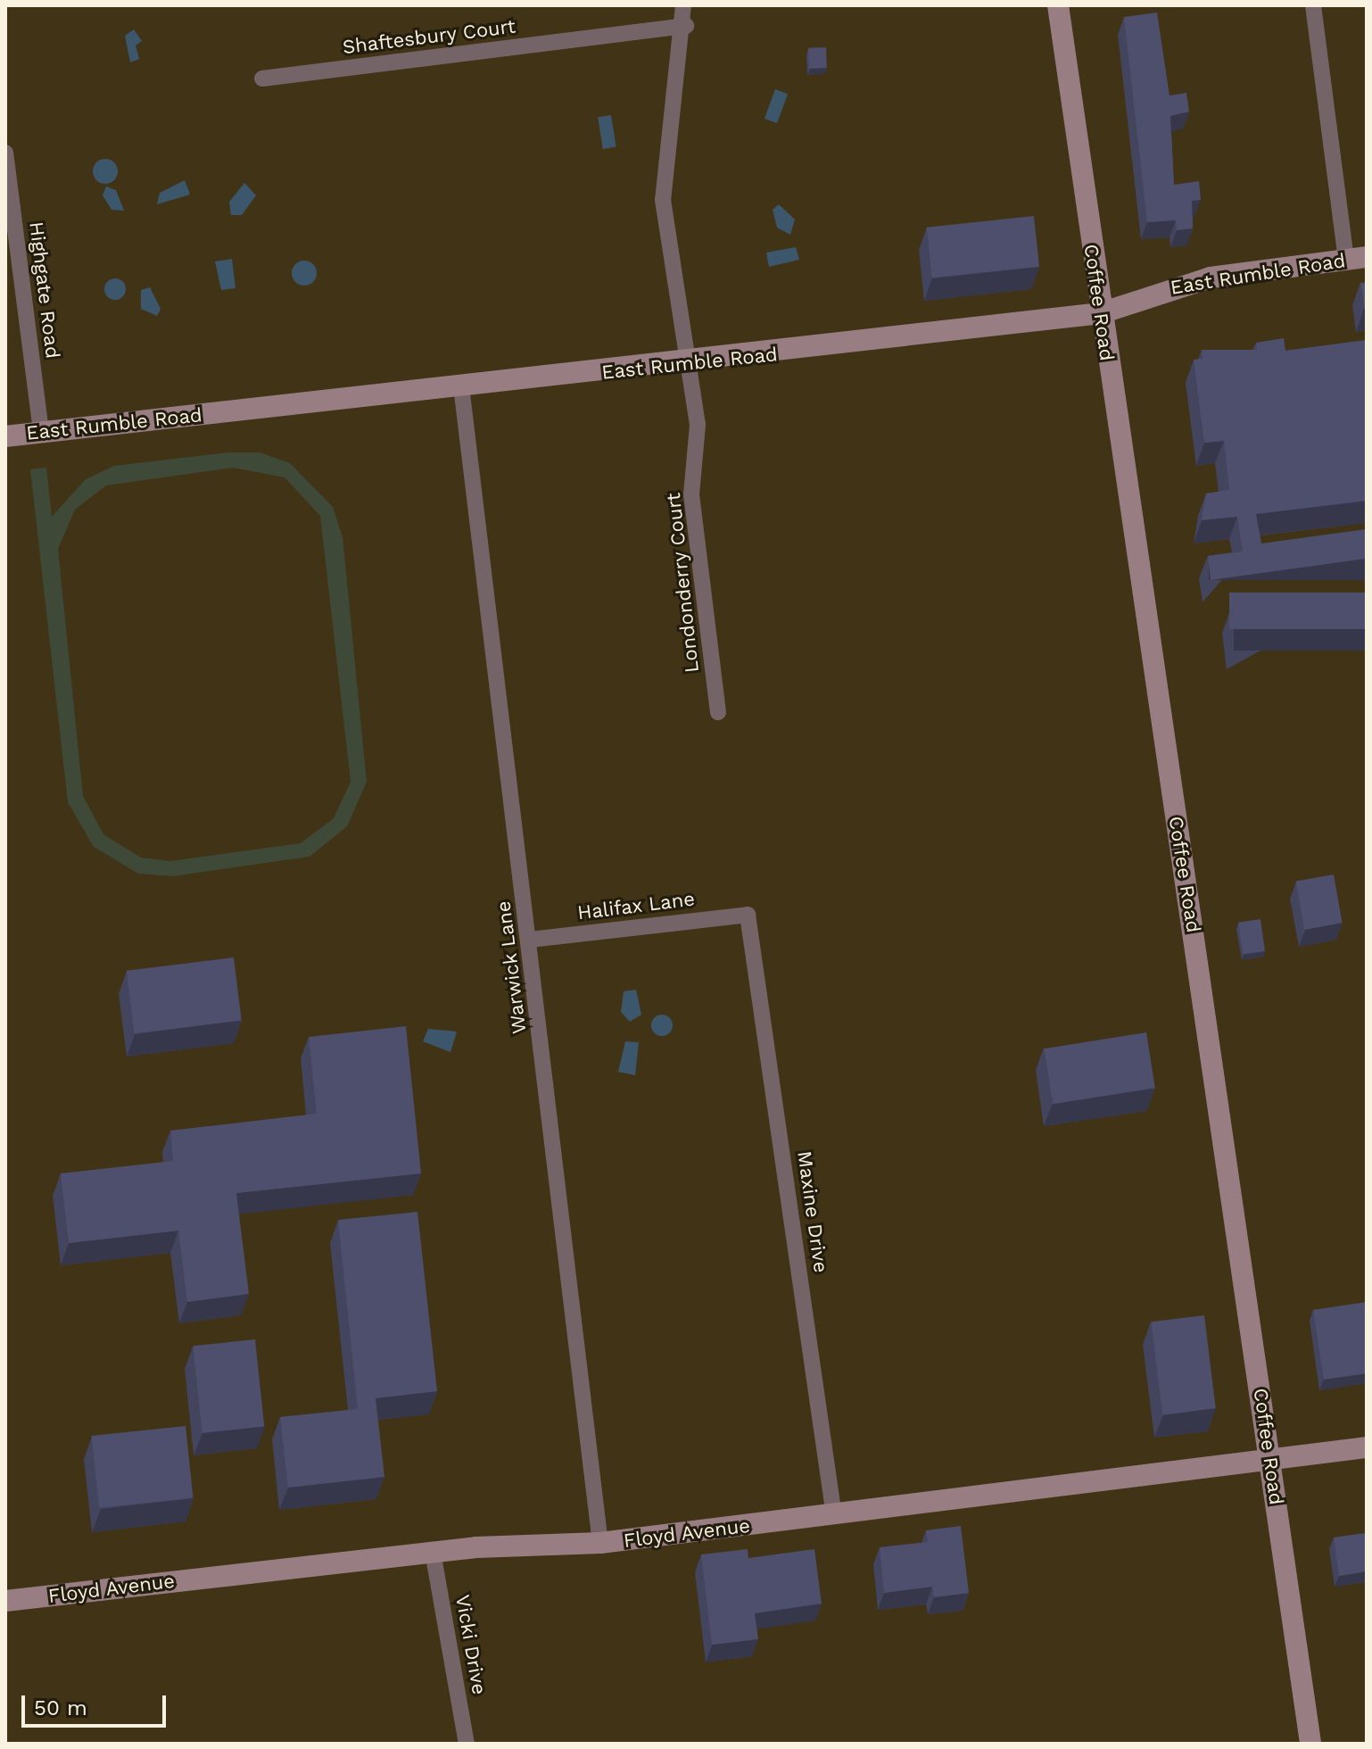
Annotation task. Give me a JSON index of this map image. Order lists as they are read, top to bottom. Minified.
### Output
{"streets":{"street":["Shaftesbury Court","East Rumble Road","Highgate Road","Coffee Road","Londonderry Court","Halifax Lane","Warwick Lane","Maxine Drive","Floyd Avenue","Vicki Drive"]},"crossings":[["Shaftesbury Court","Londonderry Court"],["East Rumble Road","Highgate Road"],["East Rumble Road","Coffee Road"],["East Rumble Road","Londonderry Court"],["East Rumble Road","Warwick Lane"],["Coffee Road","Floyd Avenue"],["Halifax Lane","Warwick Lane"],["Halifax Lane","Maxine Drive"],["Warwick Lane","Floyd Avenue"],["Maxine Drive","Floyd Avenue"],["Floyd Avenue","Vicki Drive"]],"scale_bar":"50 m"}
